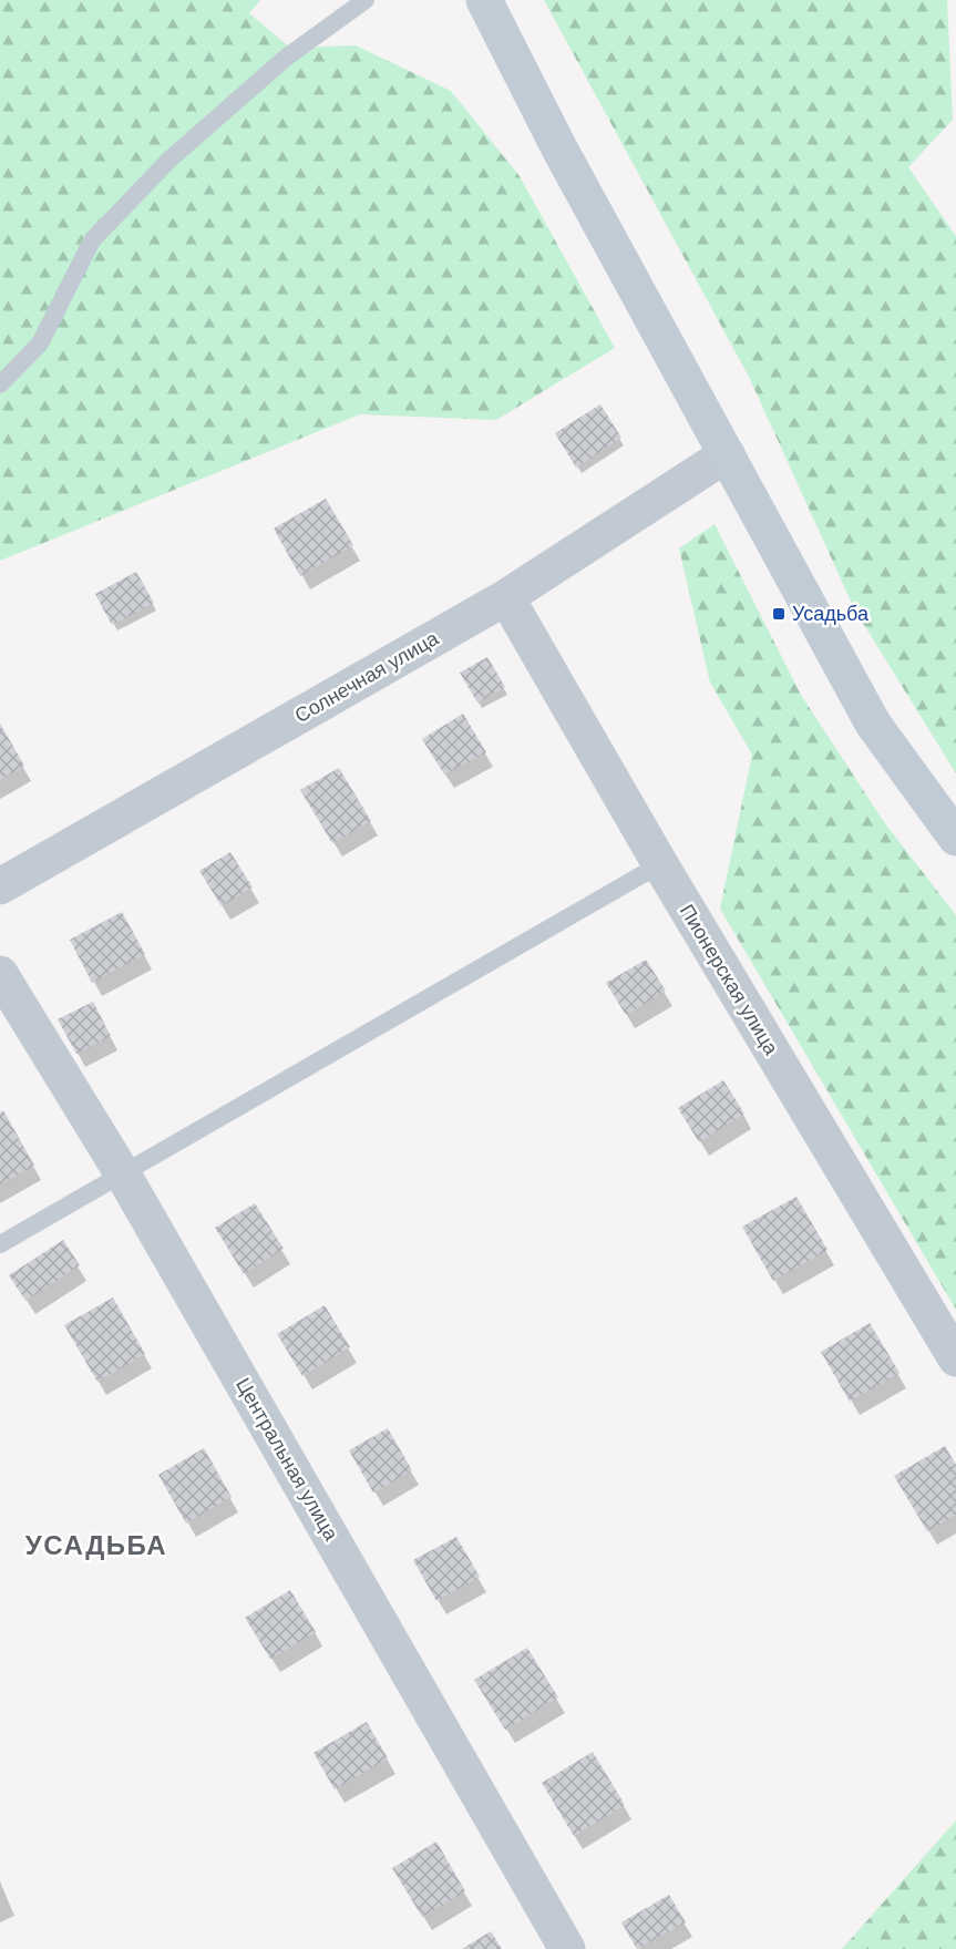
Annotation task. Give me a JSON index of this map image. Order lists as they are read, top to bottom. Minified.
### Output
{"streets":{"street":["Солнечная улица","Пионерская улица","Центральная улица"]},"crossings":[["Солнечная улица","Пионерская улица"]],"districts":["УСАДЬБА"],"places":{"transit":["Усадьба"]}}
